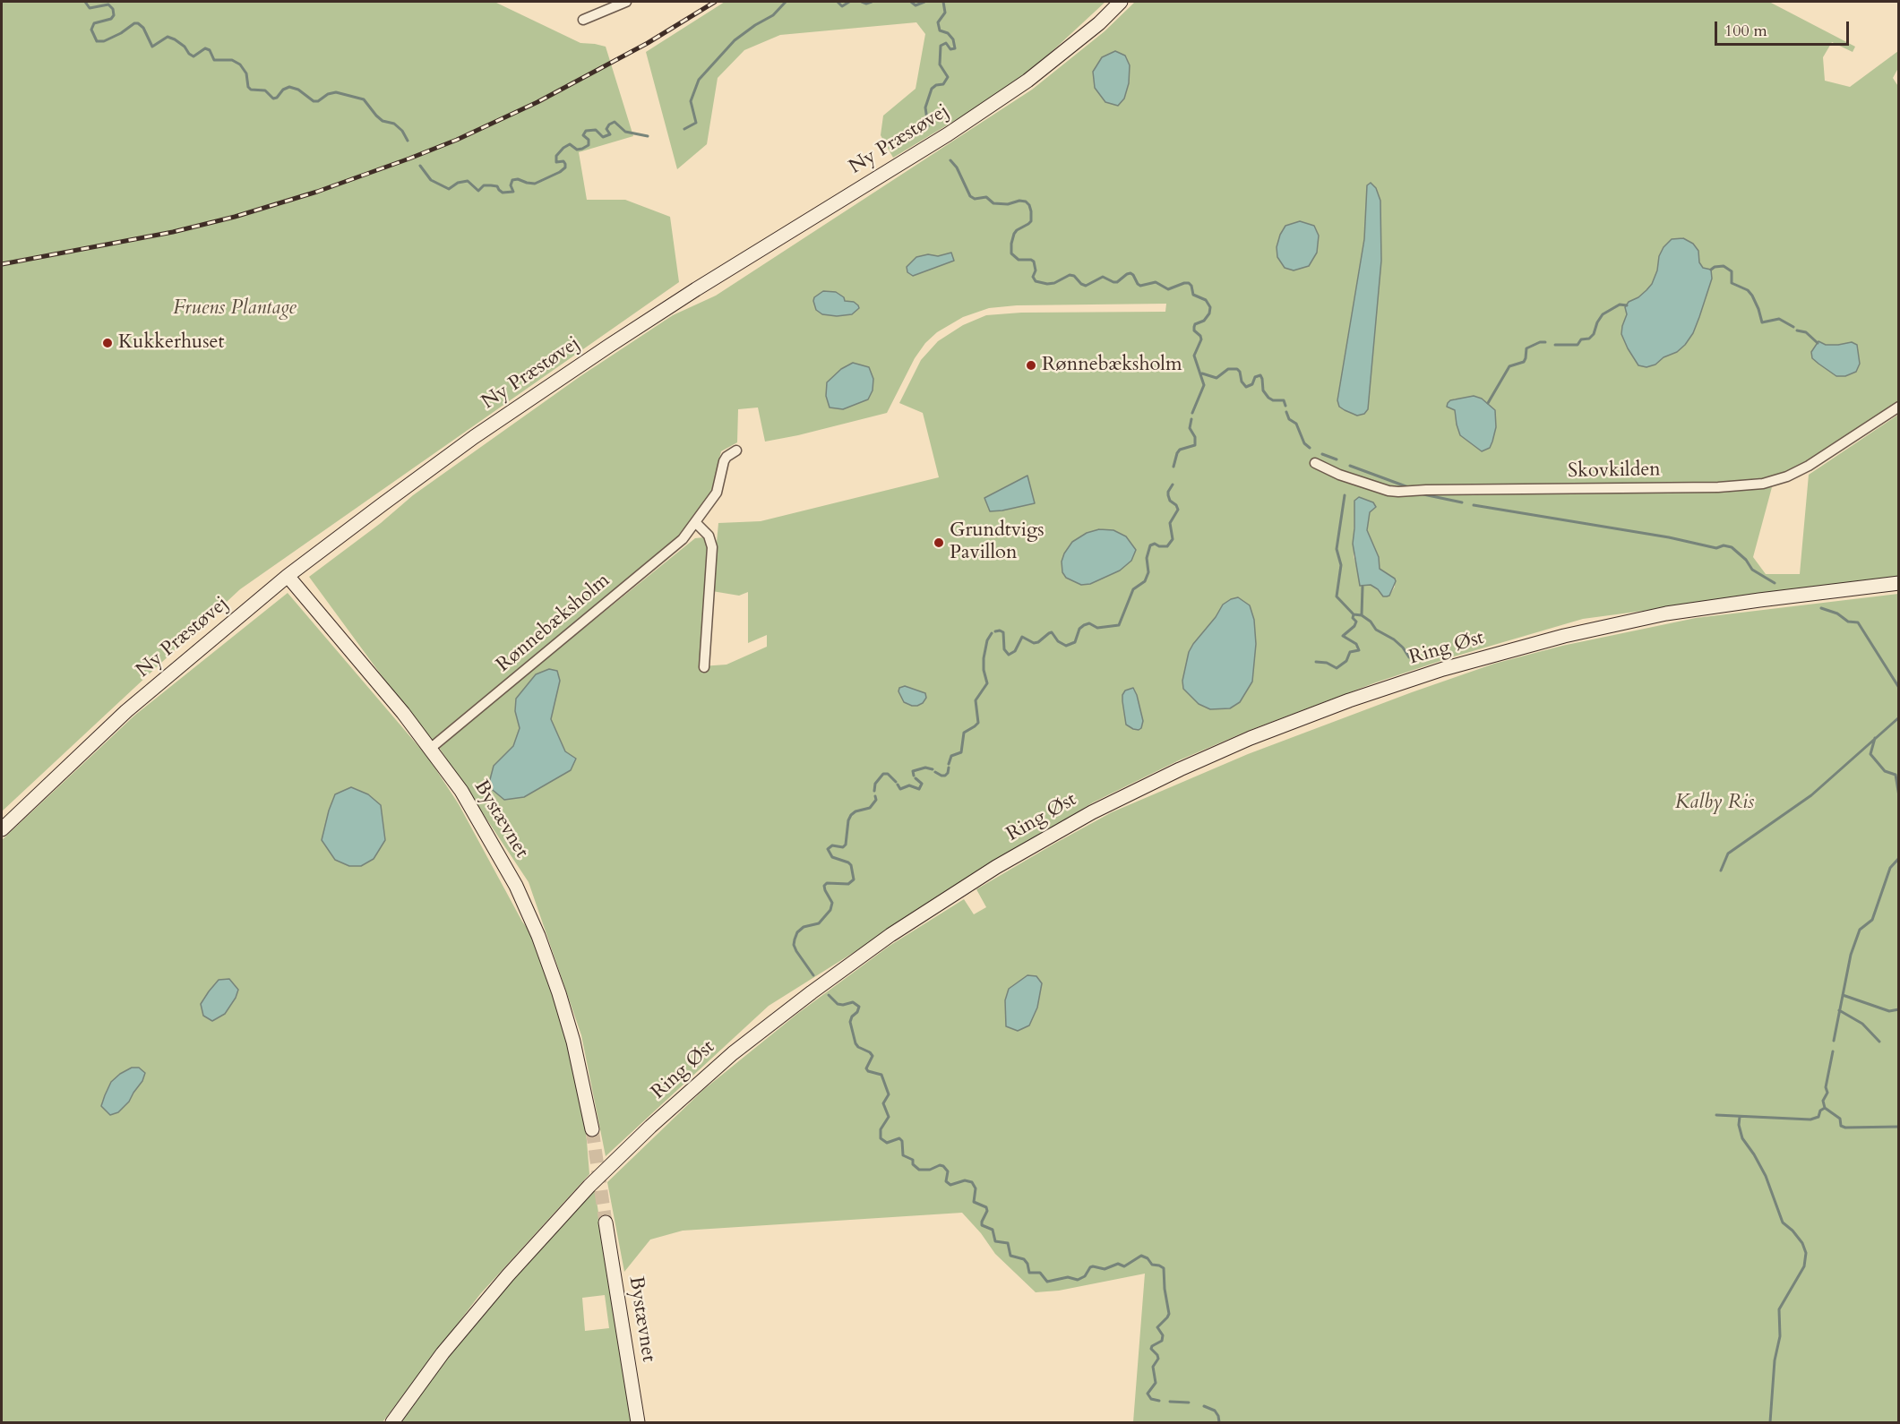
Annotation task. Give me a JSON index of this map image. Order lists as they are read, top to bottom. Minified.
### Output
{"streets":{"street":["Ny Præstøvej","Skovkilden","Rønnebæksholm","Ring Øst","Bystævnet"]},"crossings":[["Ny Præstøvej","Bystævnet"],["Rønnebæksholm","Bystævnet"]],"parks":["Fruens Plantage","Kalby Ris"],"places":["Kukkerhuset","Rønnebæksholm","Grundtvigs Pavillon"],"scale_bar":"100 m"}
